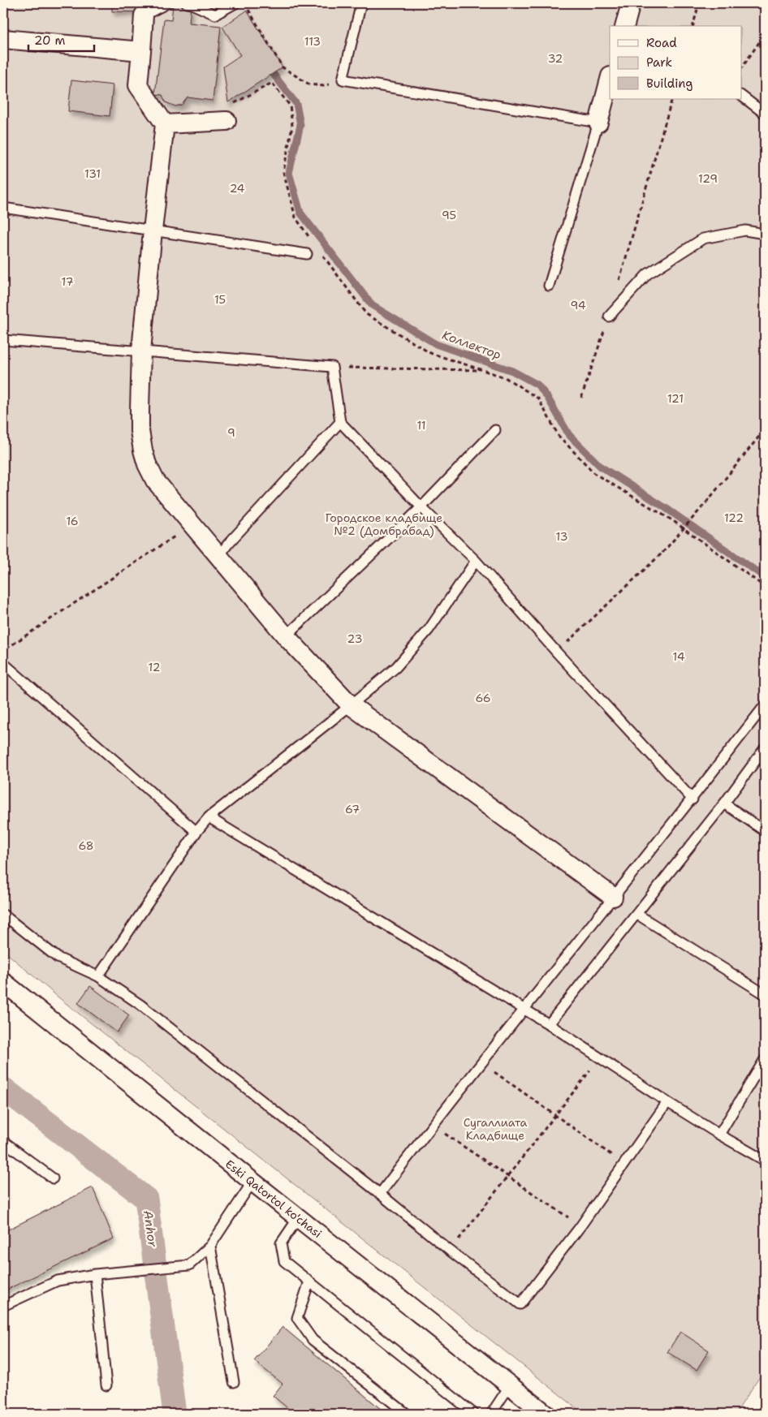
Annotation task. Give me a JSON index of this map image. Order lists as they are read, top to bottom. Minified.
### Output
{"streets":{"street":["Eski Qatortol ko'chasi"]},"water":["Коллектор","Anhor"],"parks":["113","32","131","129","24","95","17","15","94","121","11","9","Городское кладбище №2 (Домбрабад)","122","16","13","23","14","12","66","67","68","Сугаллиата Кладбище"],"legend":["Road","Park","Building"],"scale_bar":"20 m"}
